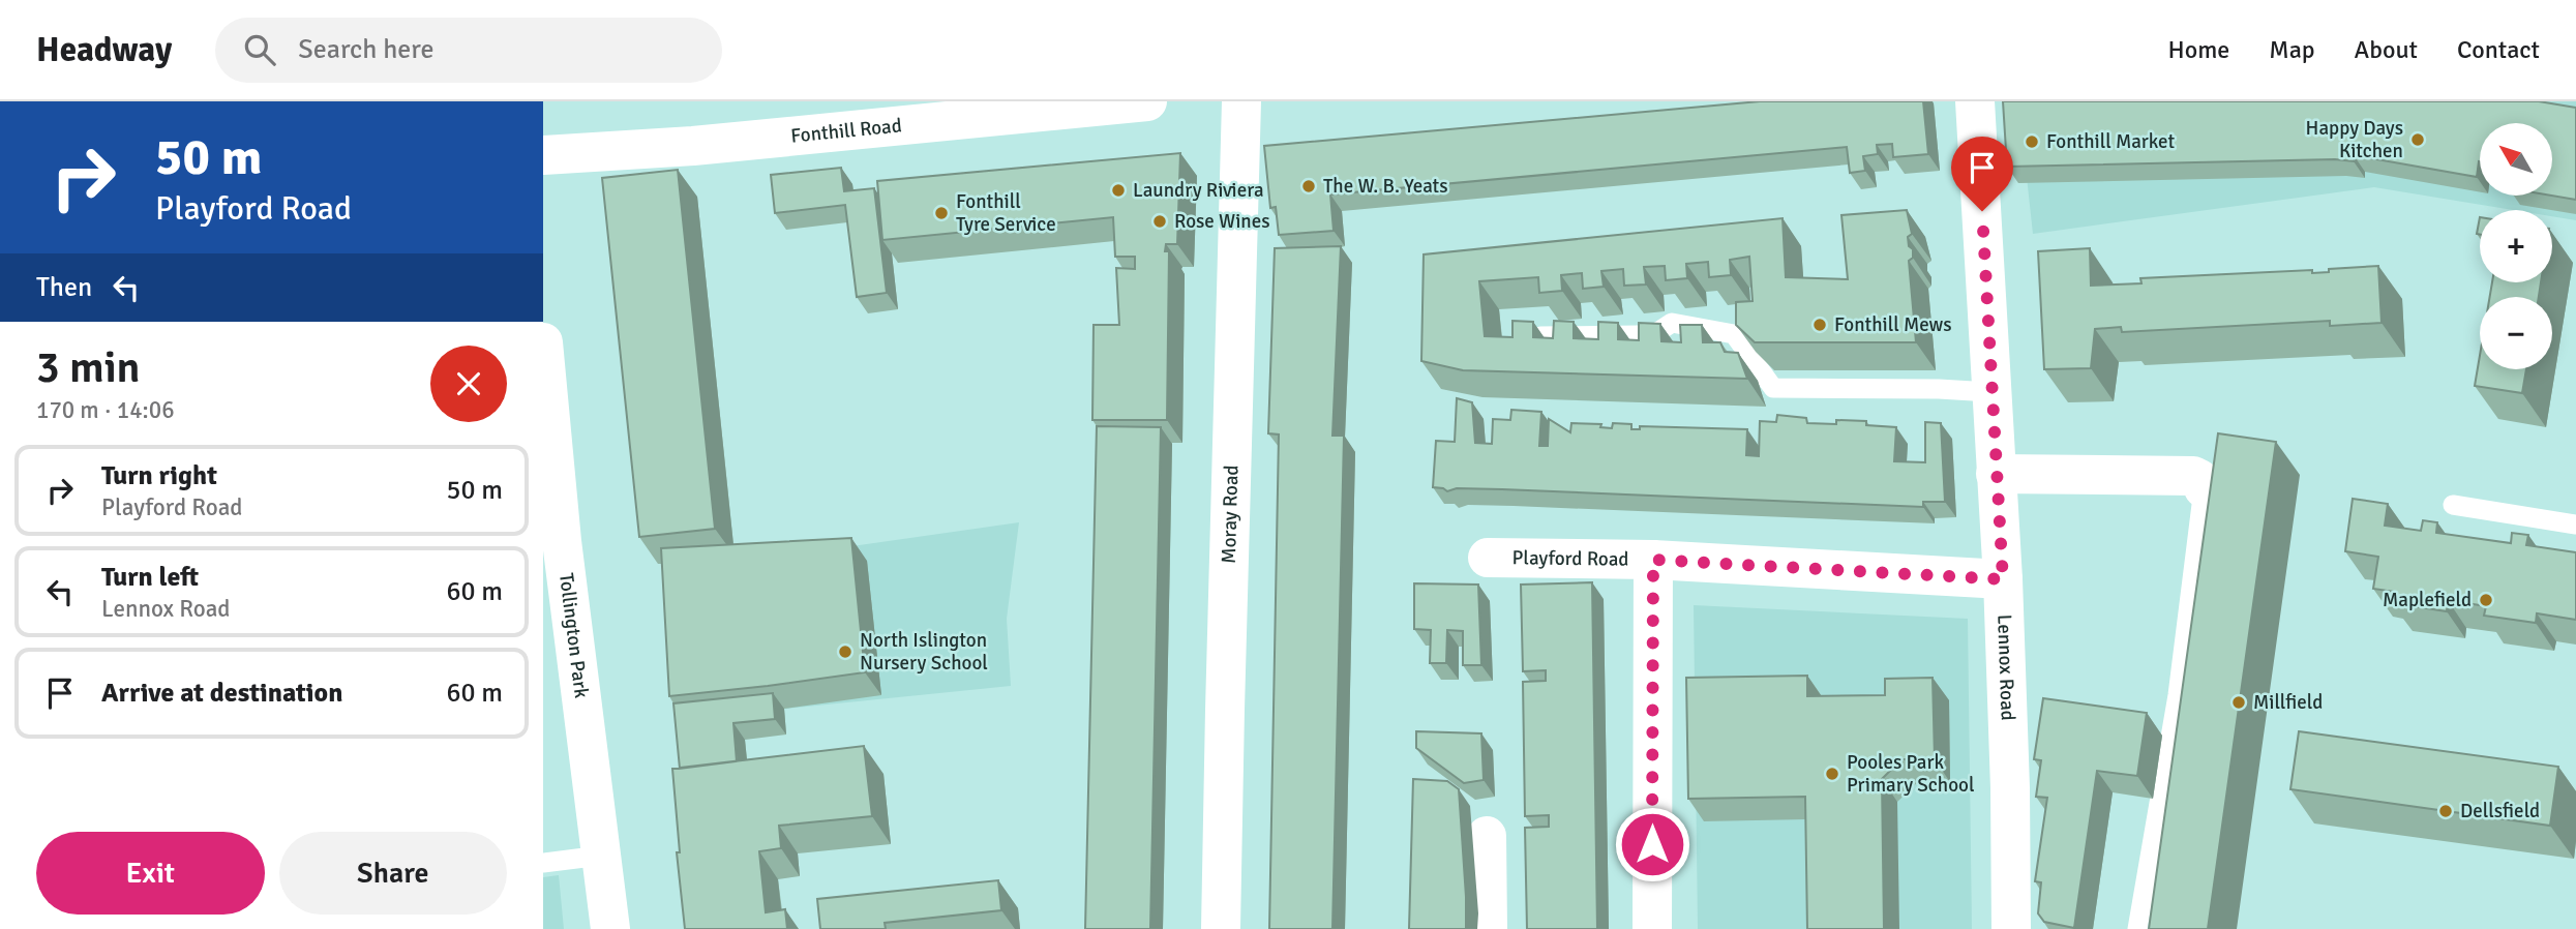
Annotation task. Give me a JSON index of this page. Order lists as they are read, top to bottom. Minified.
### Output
{"streets":{"street":["Fonthill Road","Moray Road","Playford Road","Tollington Park","Lennox Road"]},"crossings":[["Playford Road","Lennox Road"]],"places":["Happy Days Kitchen","Fonthill Market","The W. B. Yeats","Laundry Riviera","Fonthill Tyre Service","Rose Wines","Fonthill Mews","Maplefield","North Islington Nursery School","Millfield","Pooles Park Primary School","Dellsfield"],"north":"top left","page":{"header":"Headway","search":"Search here","nav":["Home","Map","About","Contact"],"turn":["50 m","Playford Road"],"map_buttons":["+","−"],"then":"Then","heading":["3 min","170 m · 14:06"],"list":[{"name":"Turn right","note":"Playford Road","value":"50 m"},{"name":"Turn left","note":"Lennox Road","value":"60 m"},{"name":"Arrive at destination","value":"60 m"}],"buttons":["Exit","Share"]}}
